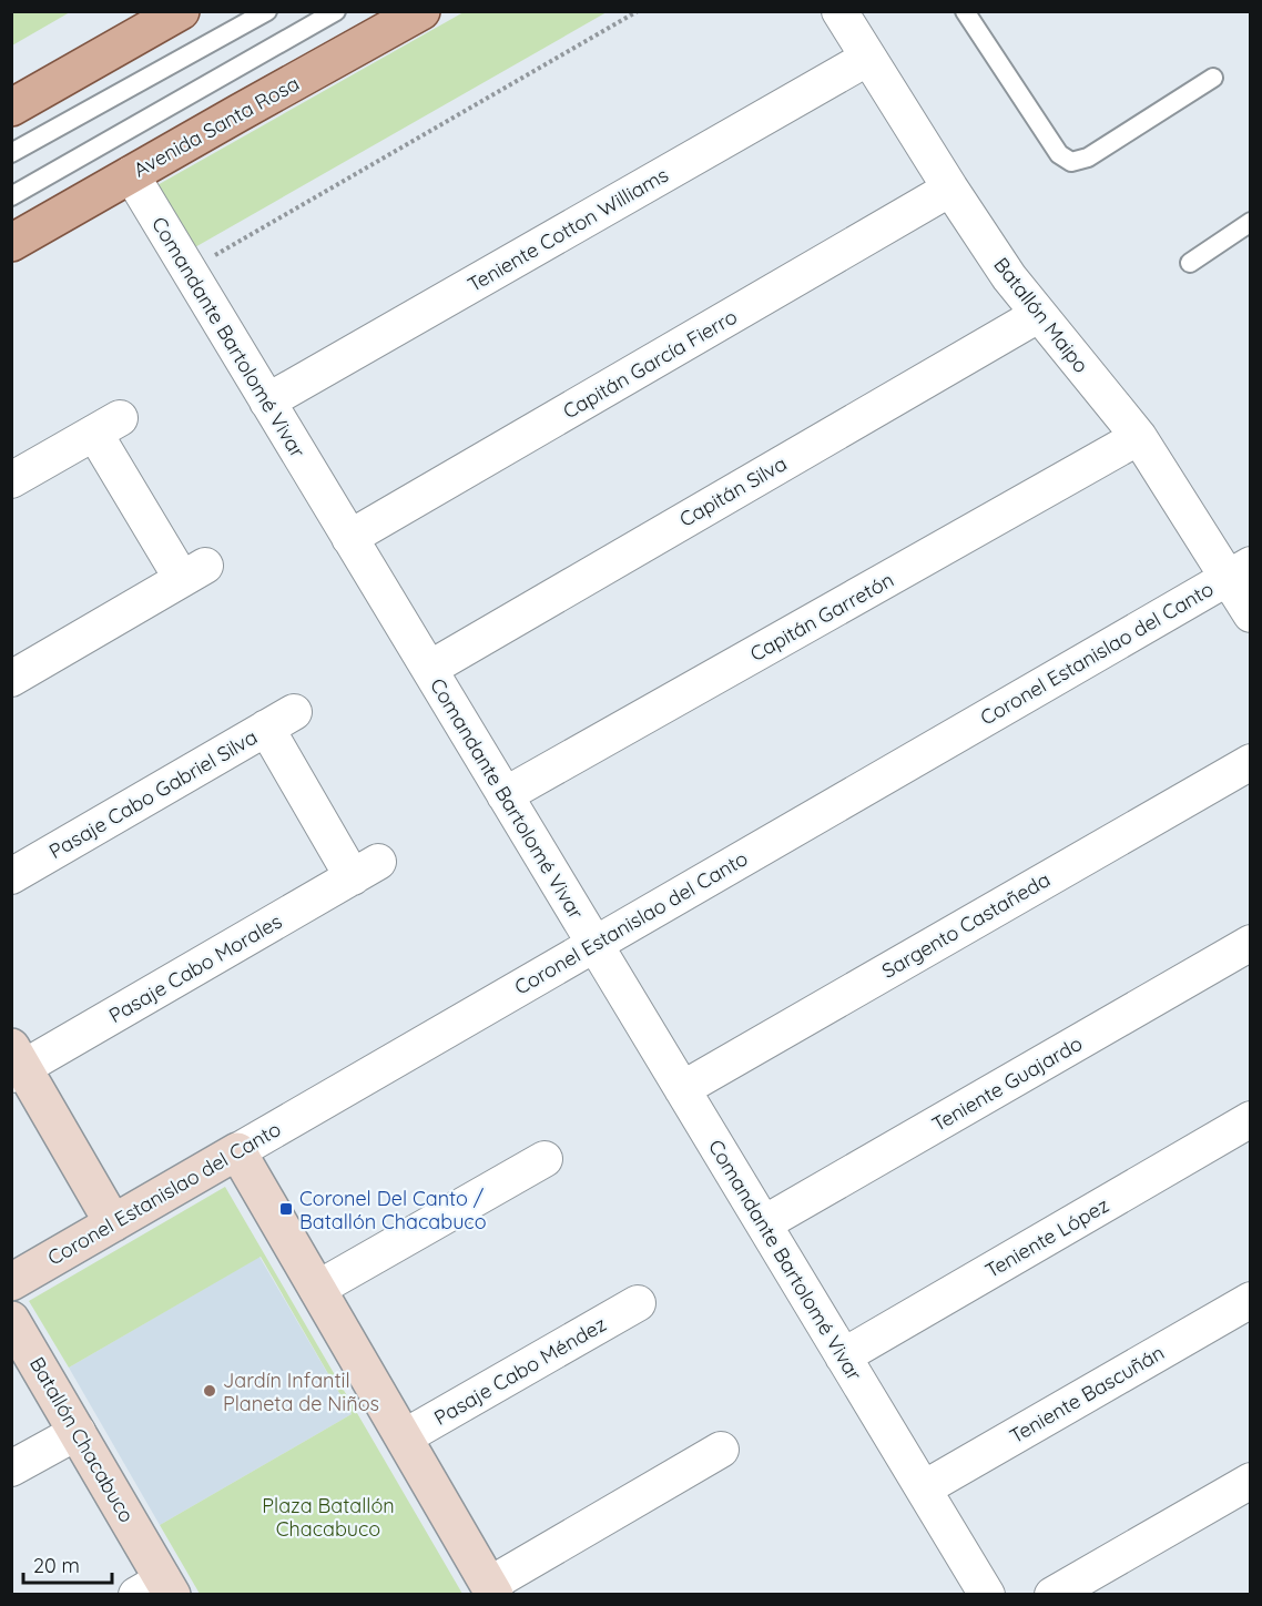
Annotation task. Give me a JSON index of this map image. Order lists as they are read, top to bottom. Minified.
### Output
{"streets":{"main road":["Avenida Santa Rosa"],"street":["Teniente Cotton Williams","Batallón Maipo","Comandante Bartolomé Vivar","Capitán García Fierro","Capitán Silva","Capitán Garretón","Coronel Estanislao del Canto","Pasaje Cabo Gabriel Silva","Sargento Castañeda","Pasaje Cabo Morales","Teniente Guajardo","Teniente López","Pasaje Cabo Méndez","Teniente Bascuñán","Batallón Chacabuco"]},"crossings":[["Avenida Santa Rosa","Comandante Bartolomé Vivar"],["Teniente Cotton Williams","Batallón Maipo"],["Teniente Cotton Williams","Comandante Bartolomé Vivar"],["Batallón Maipo","Capitán García Fierro"],["Batallón Maipo","Capitán Silva"],["Batallón Maipo","Capitán Garretón"],["Batallón Maipo","Coronel Estanislao del Canto"],["Comandante Bartolomé Vivar","Capitán García Fierro"],["Comandante Bartolomé Vivar","Capitán Silva"],["Comandante Bartolomé Vivar","Capitán Garretón"],["Comandante Bartolomé Vivar","Coronel Estanislao del Canto"],["Comandante Bartolomé Vivar","Sargento Castañeda"],["Comandante Bartolomé Vivar","Teniente Guajardo"],["Comandante Bartolomé Vivar","Teniente López"],["Comandante Bartolomé Vivar","Teniente Bascuñán"],["Pasaje Cabo Gabriel Silva","Pasaje Cabo Morales"]],"parks":["Plaza Batallón Chacabuco"],"places":{"transit":["Coronel Del Canto / Batallón Chacabuco"],"other":["Jardín Infantil Planeta de Niños"]},"scale_bar":"20 m"}
